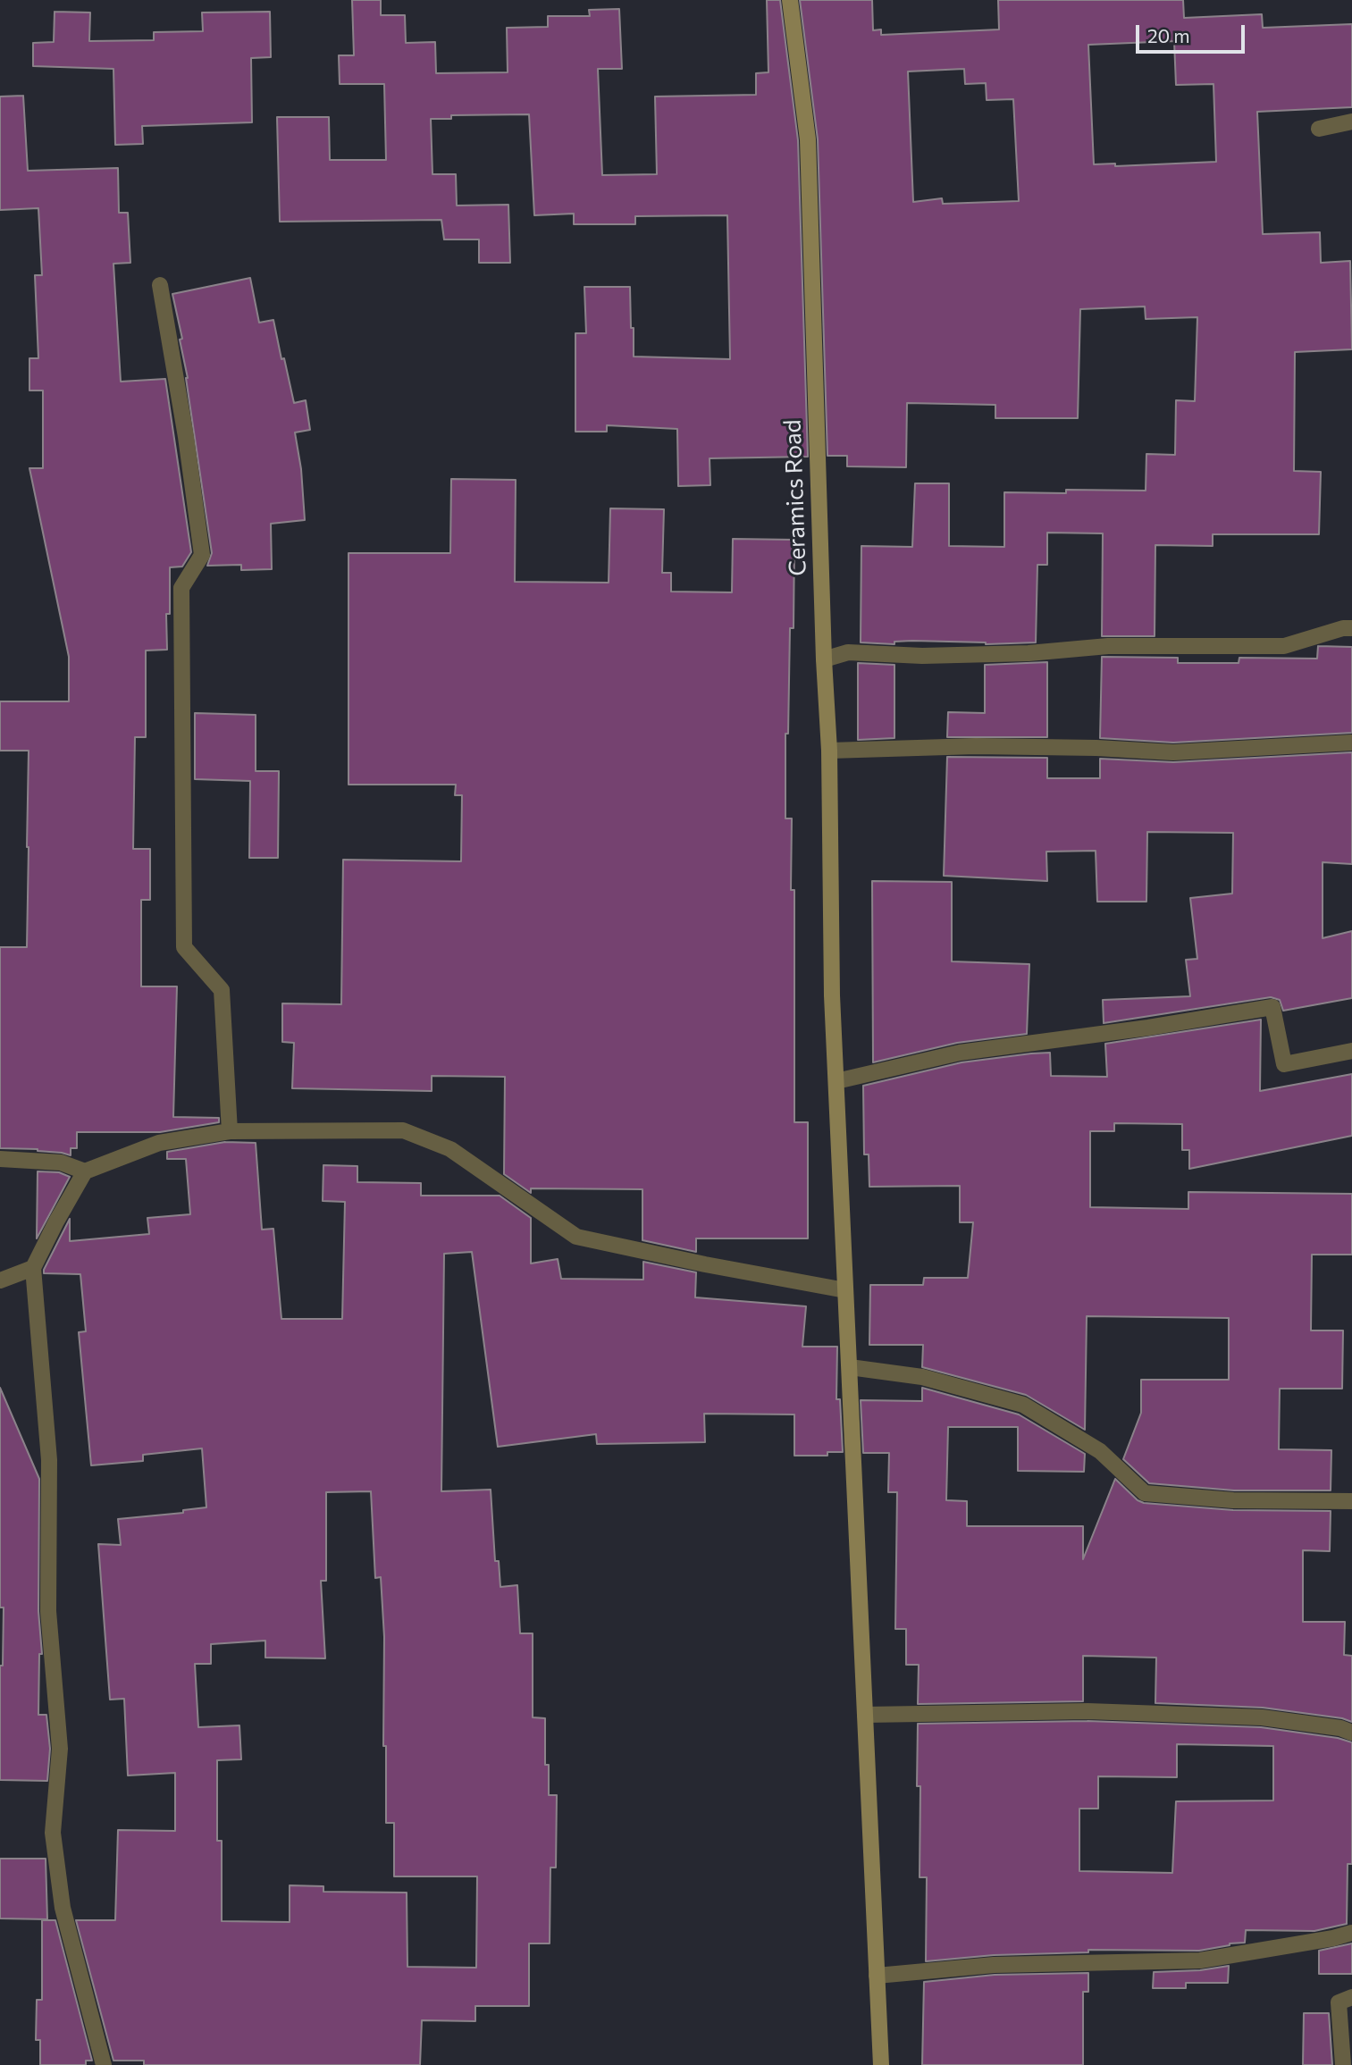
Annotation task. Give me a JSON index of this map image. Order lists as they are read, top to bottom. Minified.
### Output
{"streets":{"street":["Ceramics Road"]},"scale_bar":"20 m"}
